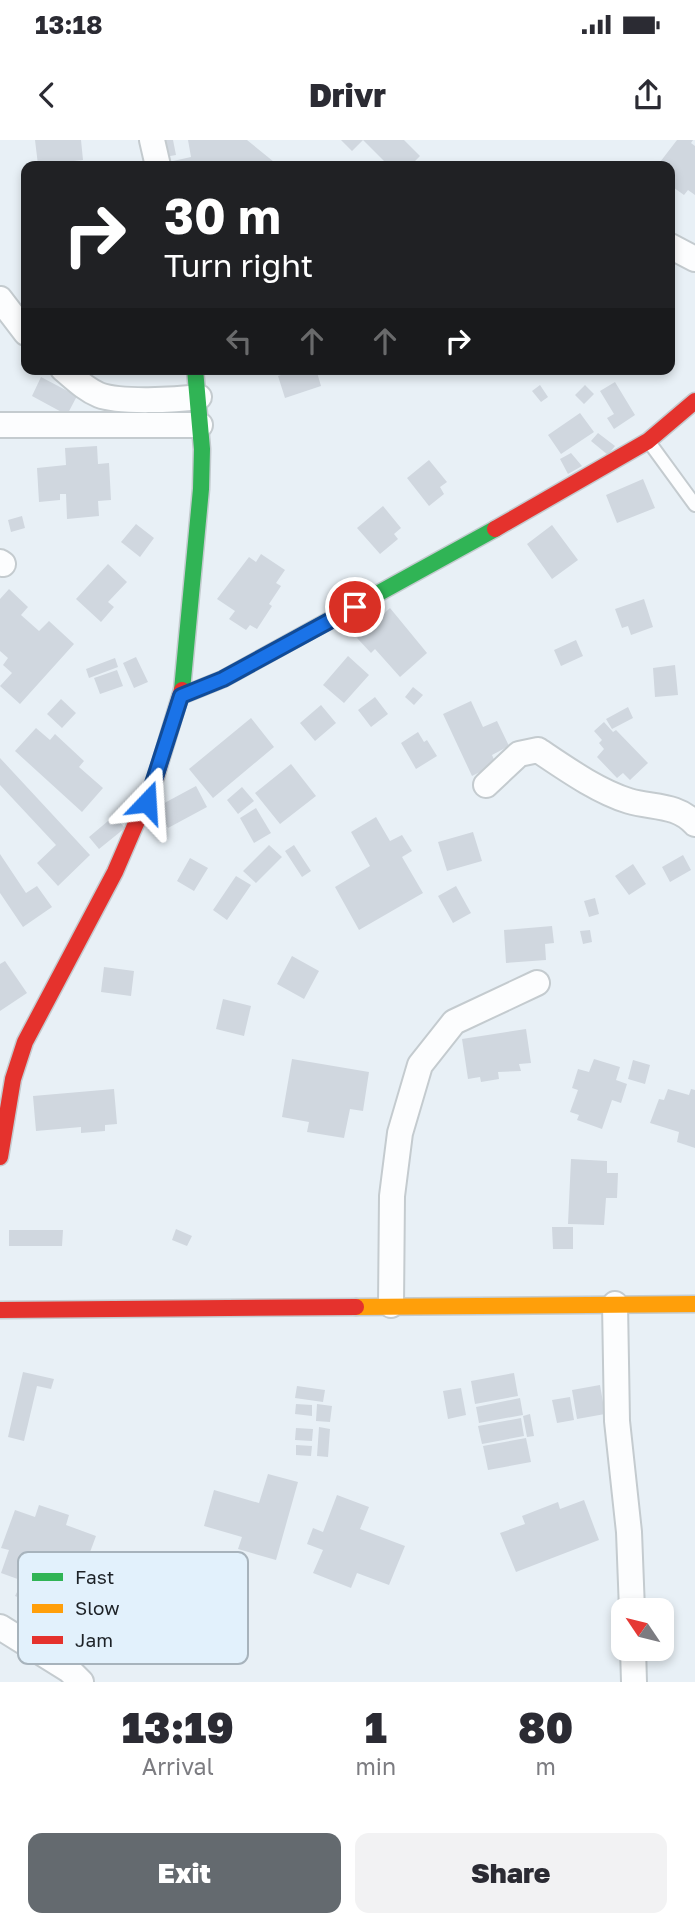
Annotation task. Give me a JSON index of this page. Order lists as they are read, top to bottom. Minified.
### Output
{"legend":["Fast","Slow","Jam"],"north":"top left","page":{"status":"13:18","header":"Drivr","turn":["30 m","Turn right"],"eta":["13:19","Arrival","1","min","80","m"],"buttons":["Exit","Share"]}}
